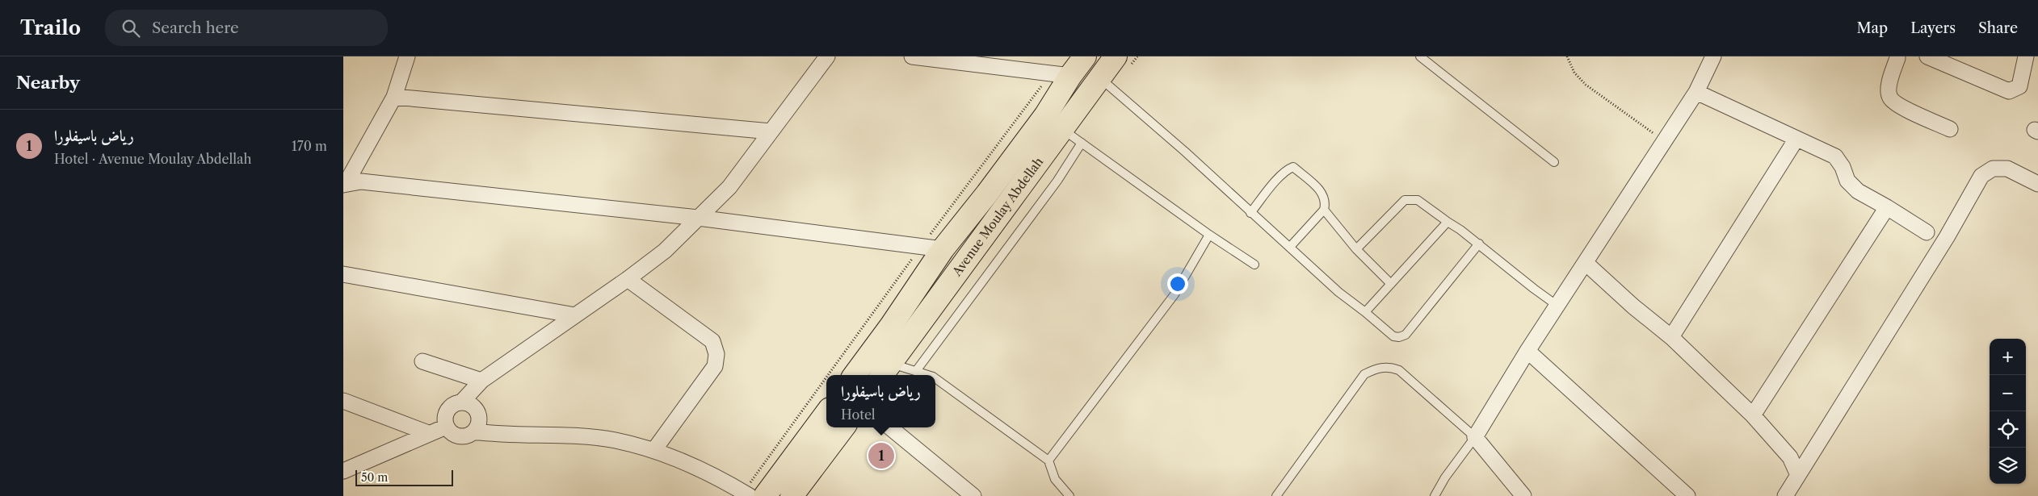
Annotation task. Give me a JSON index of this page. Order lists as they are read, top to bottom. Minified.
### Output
{"streets":{"main road":["Avenue Moulay Abdellah"]},"scale_bar":"50 m","page":{"header":"Trailo","search":"Search here","nav":["Map","Layers","Share"],"heading":"Nearby","list":[{"mark":"1","name":"رياض باسيفلورا","note":"Hotel · Avenue Moulay Abdellah","value":"170 m"}],"map_buttons":["+","−"],"popup":["رياض باسيفلورا","Hotel"],"pins":"1","scale":"50 m"}}
